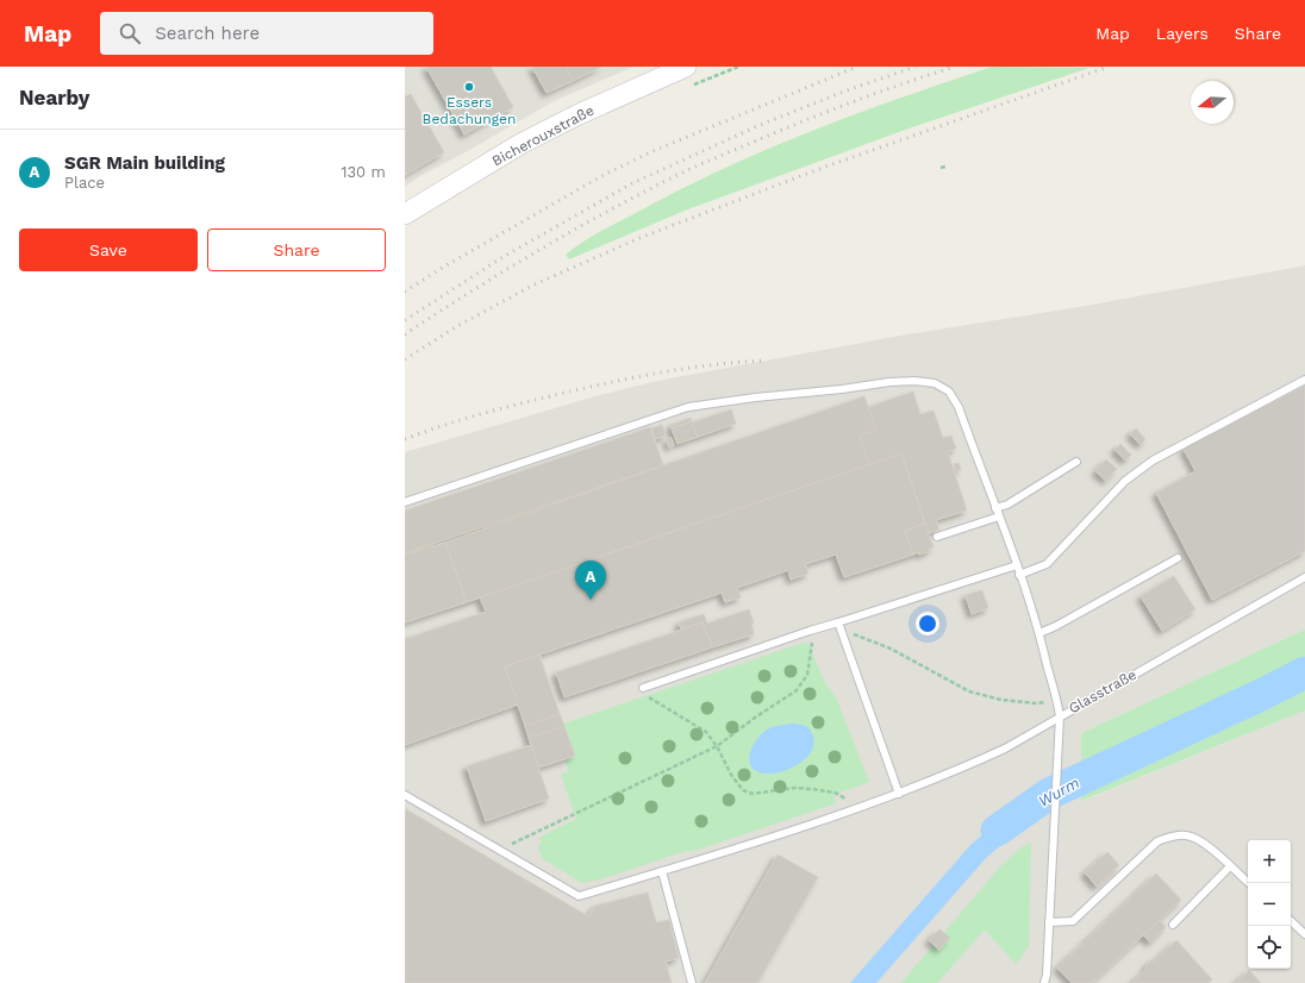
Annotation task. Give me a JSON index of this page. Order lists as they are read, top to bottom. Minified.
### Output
{"streets":{"street":["Bicherouxstraße"],"lane":["Glasstraße"]},"water":["Wurm"],"places":["Essers Bedachungen"],"north":"left","page":{"header":"Map","search":"Search here","nav":["Map","Layers","Share"],"heading":"Nearby","list":[{"mark":"A","name":"SGR Main building","note":"Place","value":"130 m"}],"buttons":["Save","Share"],"pins":"A","map_buttons":["+","−"]}}
